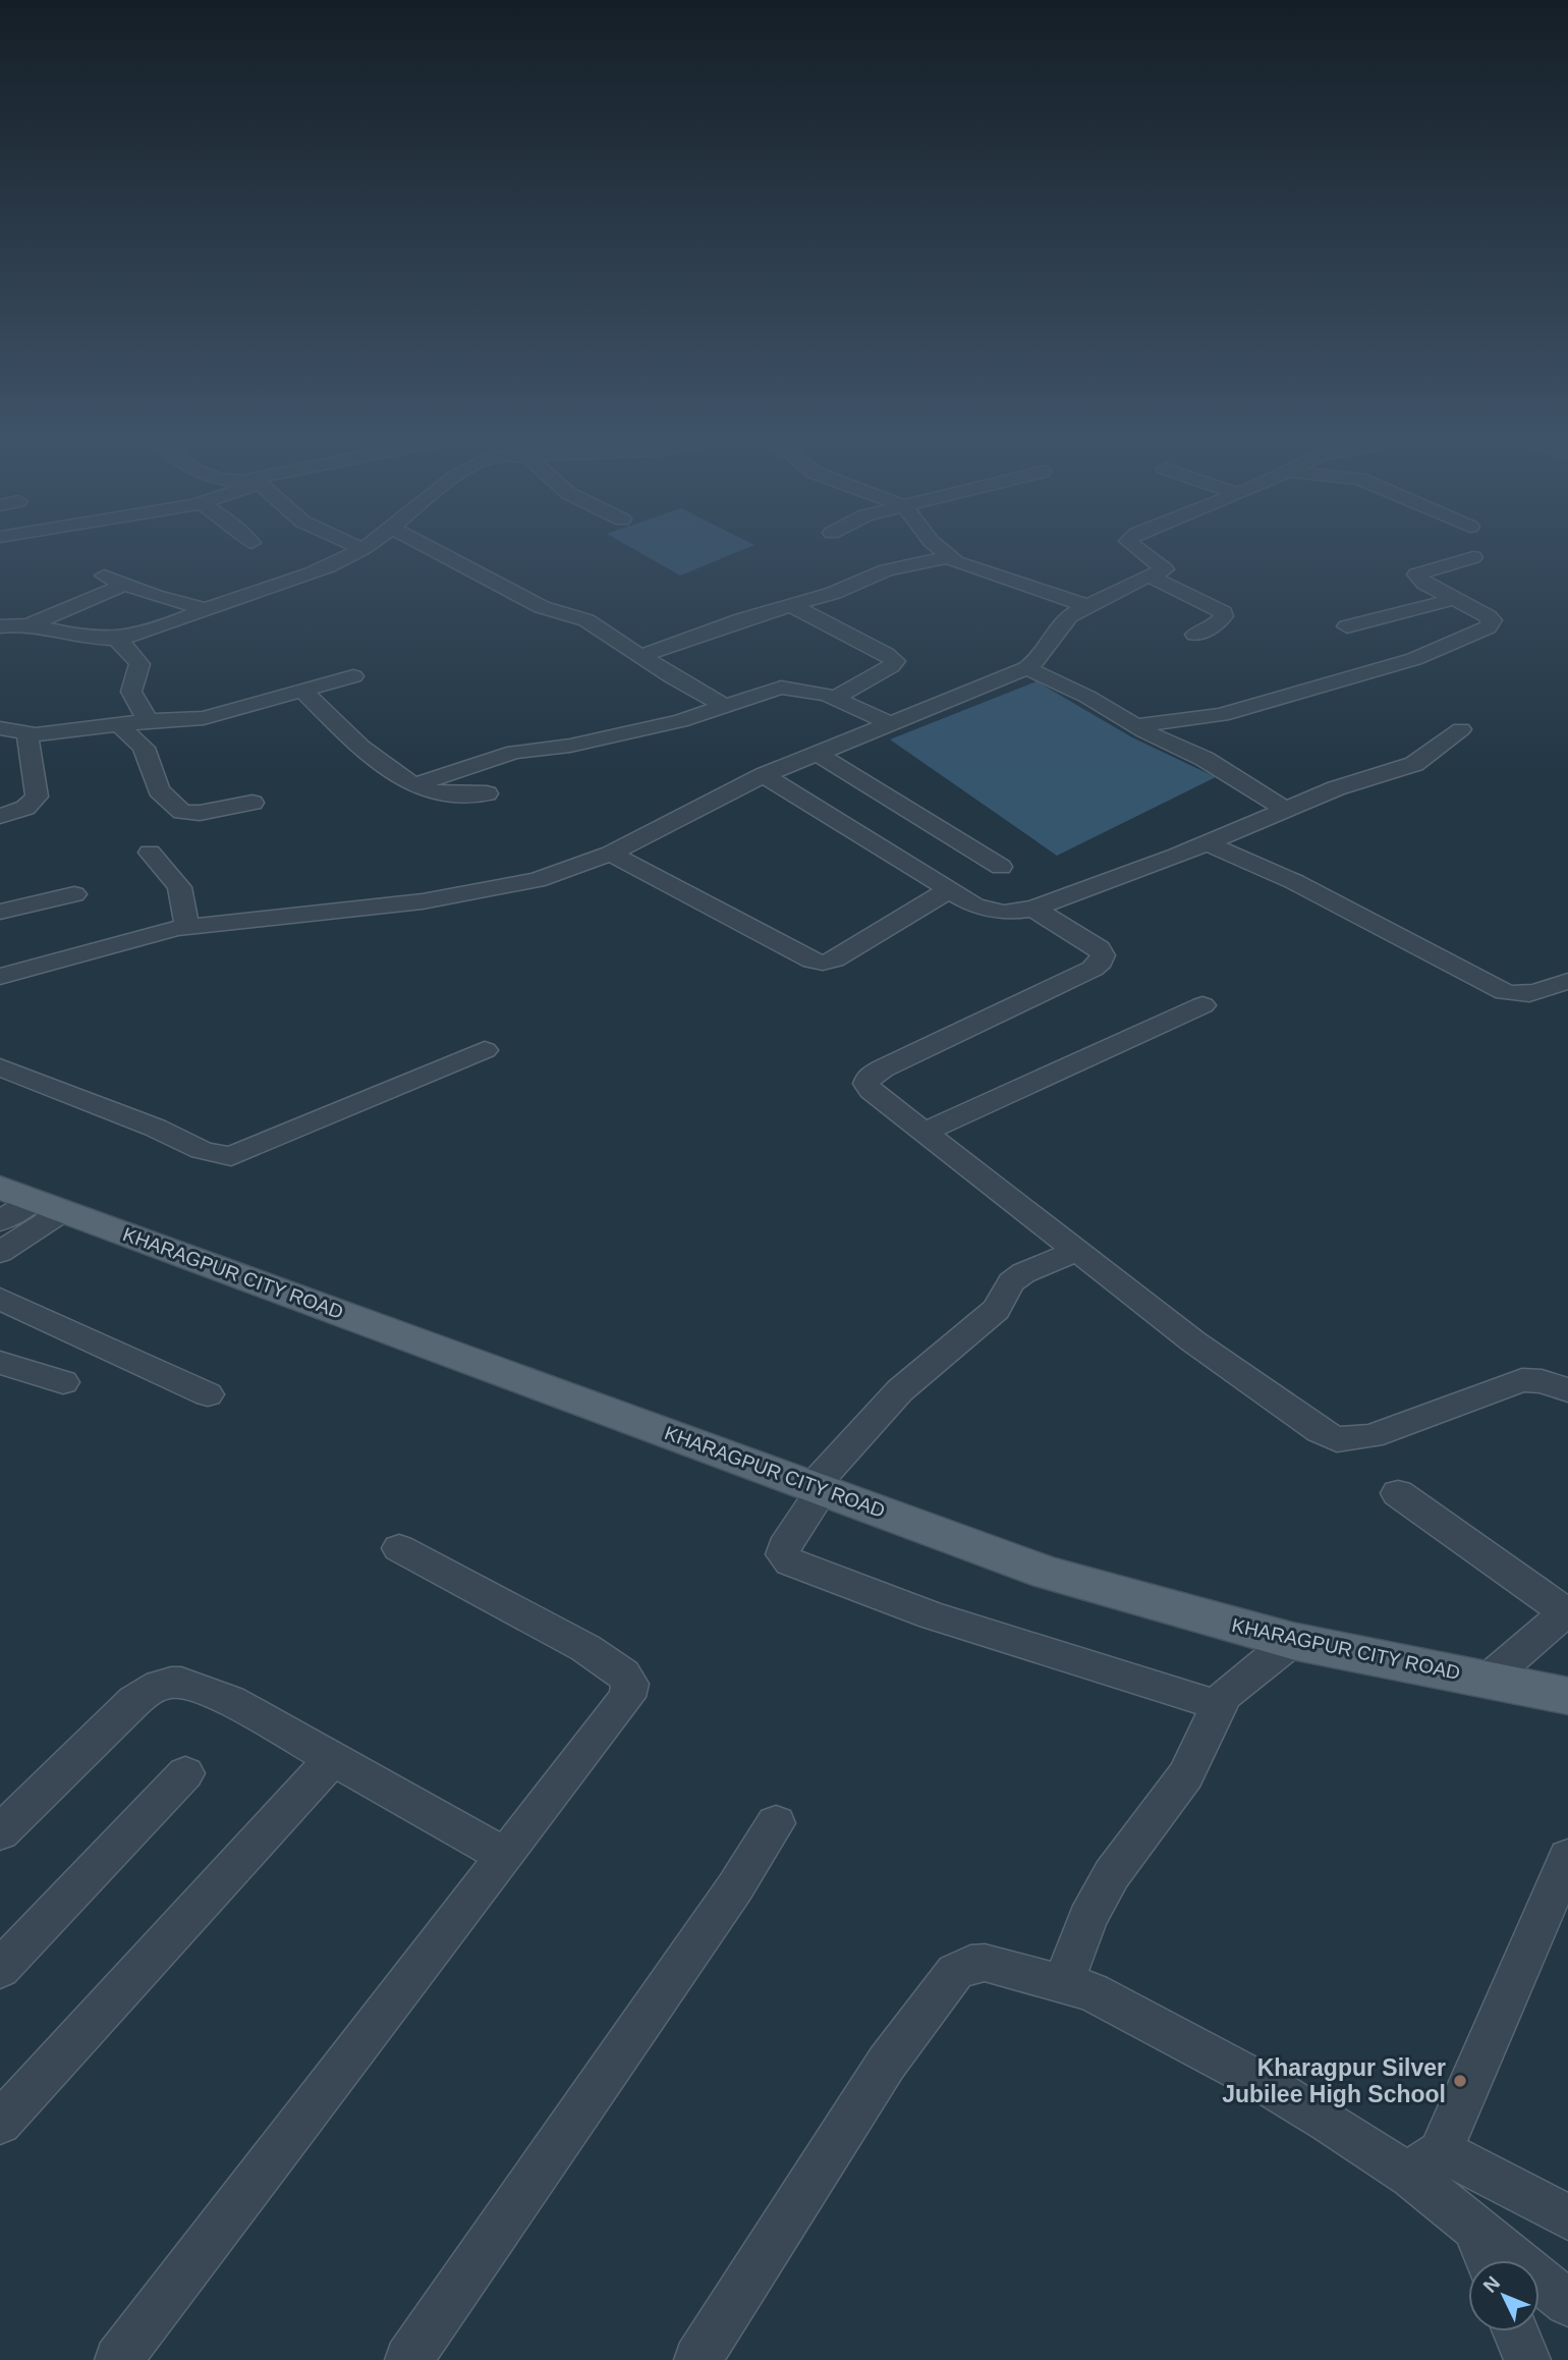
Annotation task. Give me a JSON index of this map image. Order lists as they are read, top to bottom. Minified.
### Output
{"streets":{"main road":["KHARAGPUR CITY ROAD"]},"places":["Kharagpur Silver Jubilee High School"],"north":"top left"}
